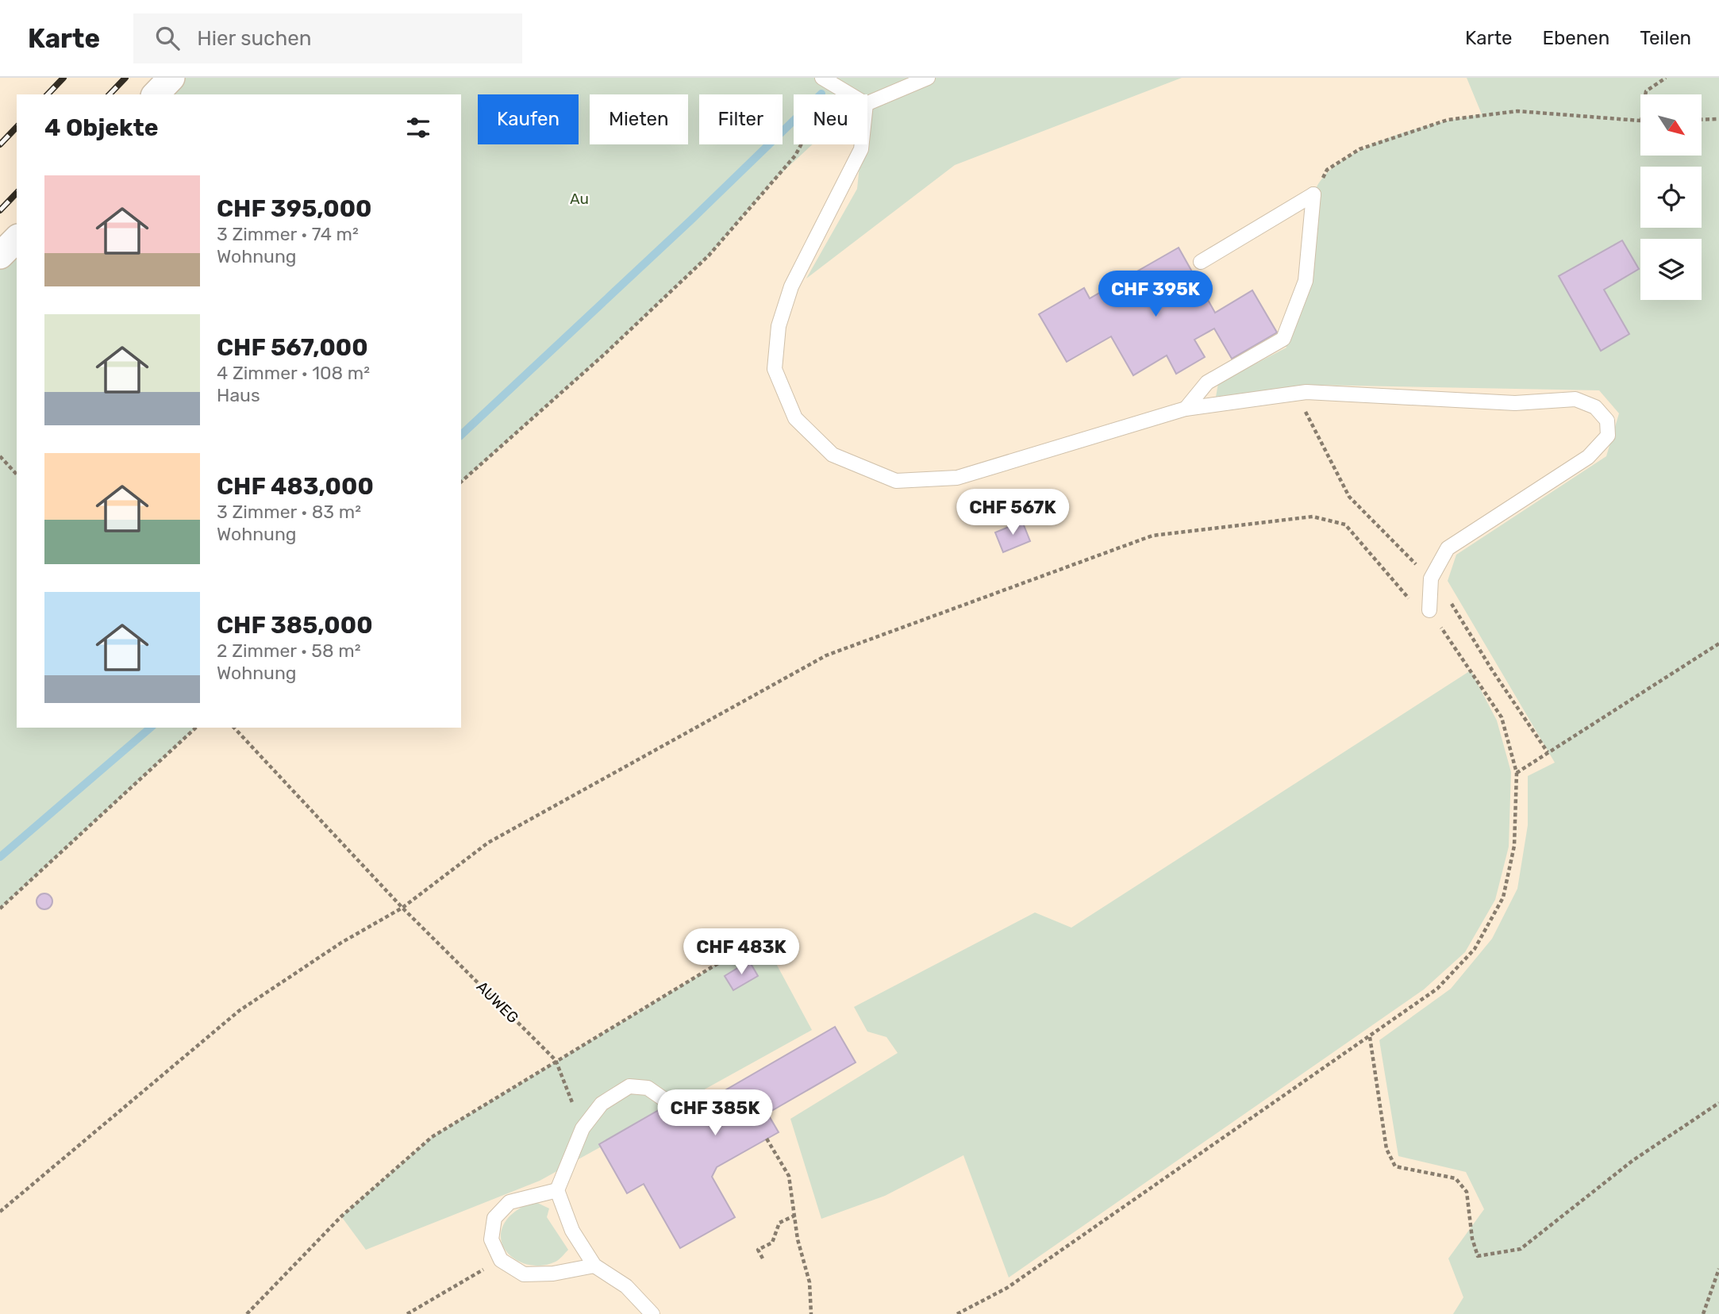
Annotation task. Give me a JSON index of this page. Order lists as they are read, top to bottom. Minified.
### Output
{"streets":{"path":["AUWEG"]},"parks":["Au"],"north":"bottom right","page":{"header":"Karte","search":"Hier suchen","nav":["Karte","Ebenen","Teilen"],"chip":["Kaufen","Mieten","Filter","Neu"],"heading":"4 Objekte","list":[{"name":"CHF 395,000","note":"3 Zimmer · 74 m² · Wohnung"},{"name":"CHF 567,000","note":"4 Zimmer · 108 m² · Haus"},{"name":"CHF 483,000","note":"3 Zimmer · 83 m² · Wohnung"},{"name":"CHF 385,000","note":"2 Zimmer · 58 m² · Wohnung"}],"price":["CHF 395K","CHF 567K","CHF 483K","CHF 385K"]}}
